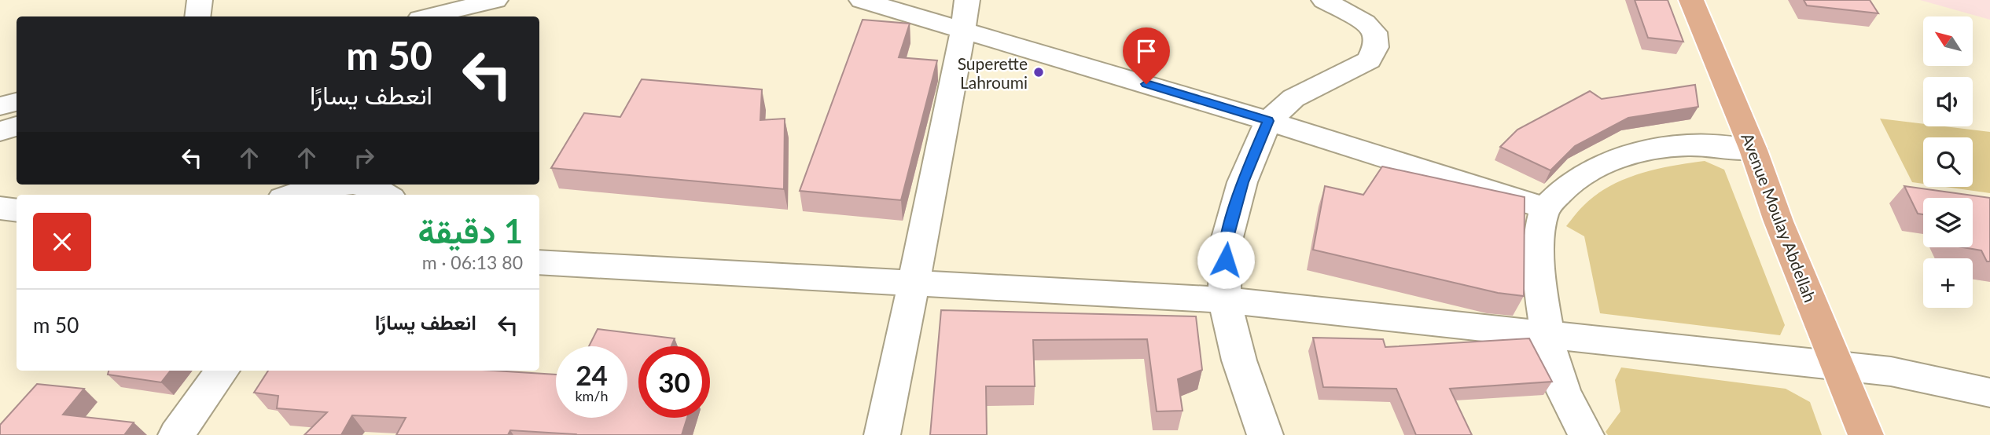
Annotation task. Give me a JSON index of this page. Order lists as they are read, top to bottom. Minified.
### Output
{"streets":{"main road":["Avenue Moulay Abdellah"]},"places":["Superette Lahroumi"],"north":"top left","page":{"map_buttons":"+","turn":["50 m","انعطف يسارًا"],"heading":["1 دقيقة","80 m · 06:13"],"list":[{"name":"انعطف يسارًا","value":"50 m"}],"speed":"24 km/h","limit":"30"}}
